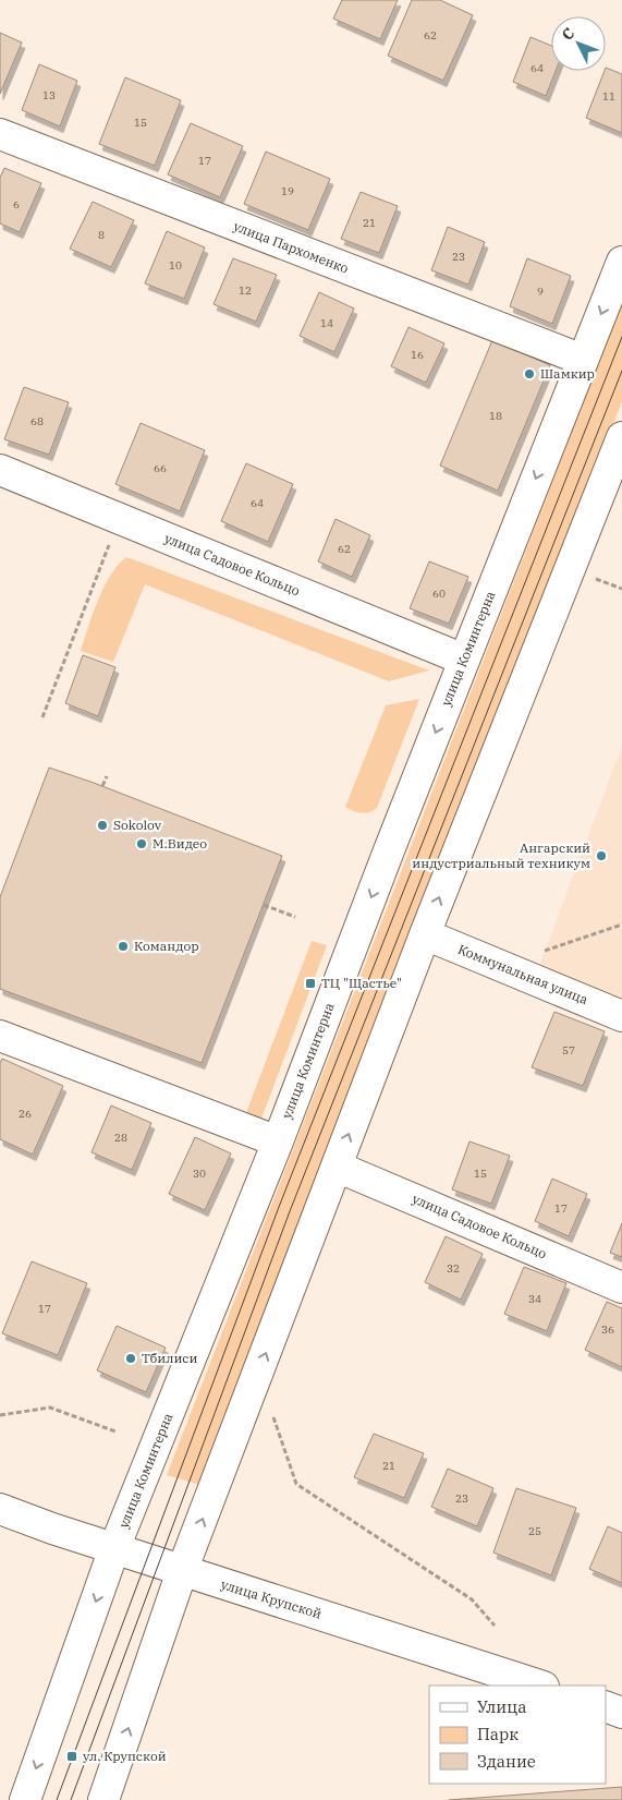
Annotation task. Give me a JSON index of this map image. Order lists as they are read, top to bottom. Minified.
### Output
{"streets":{"street":["улица Пархоменко","улица Садовое Кольцо","улица Коминтерна","Коммунальная улица","улица Крупской"]},"crossings":[["улица Пархоменко","улица Коминтерна"],["улица Садовое Кольцо","улица Коминтерна"],["улица Коминтерна","улица Крупской"]],"places":{"other":["Шамкир","Sokolov","М.Видео","Ангарский индустриальный техникум","Командор","Тбилиси"],"transit":["ТЦ \"Щастье\"","ул. Крупской"]},"house_numbers":["62","64","13","11","15","17","19","6","21","8","23","10","12","9","14","16","18","68","66","64","62","60","57","26","28","30","15","17","32","34","17","36","21","23","25"],"legend":["Улица","Парк","Здание"],"north":"top left"}
